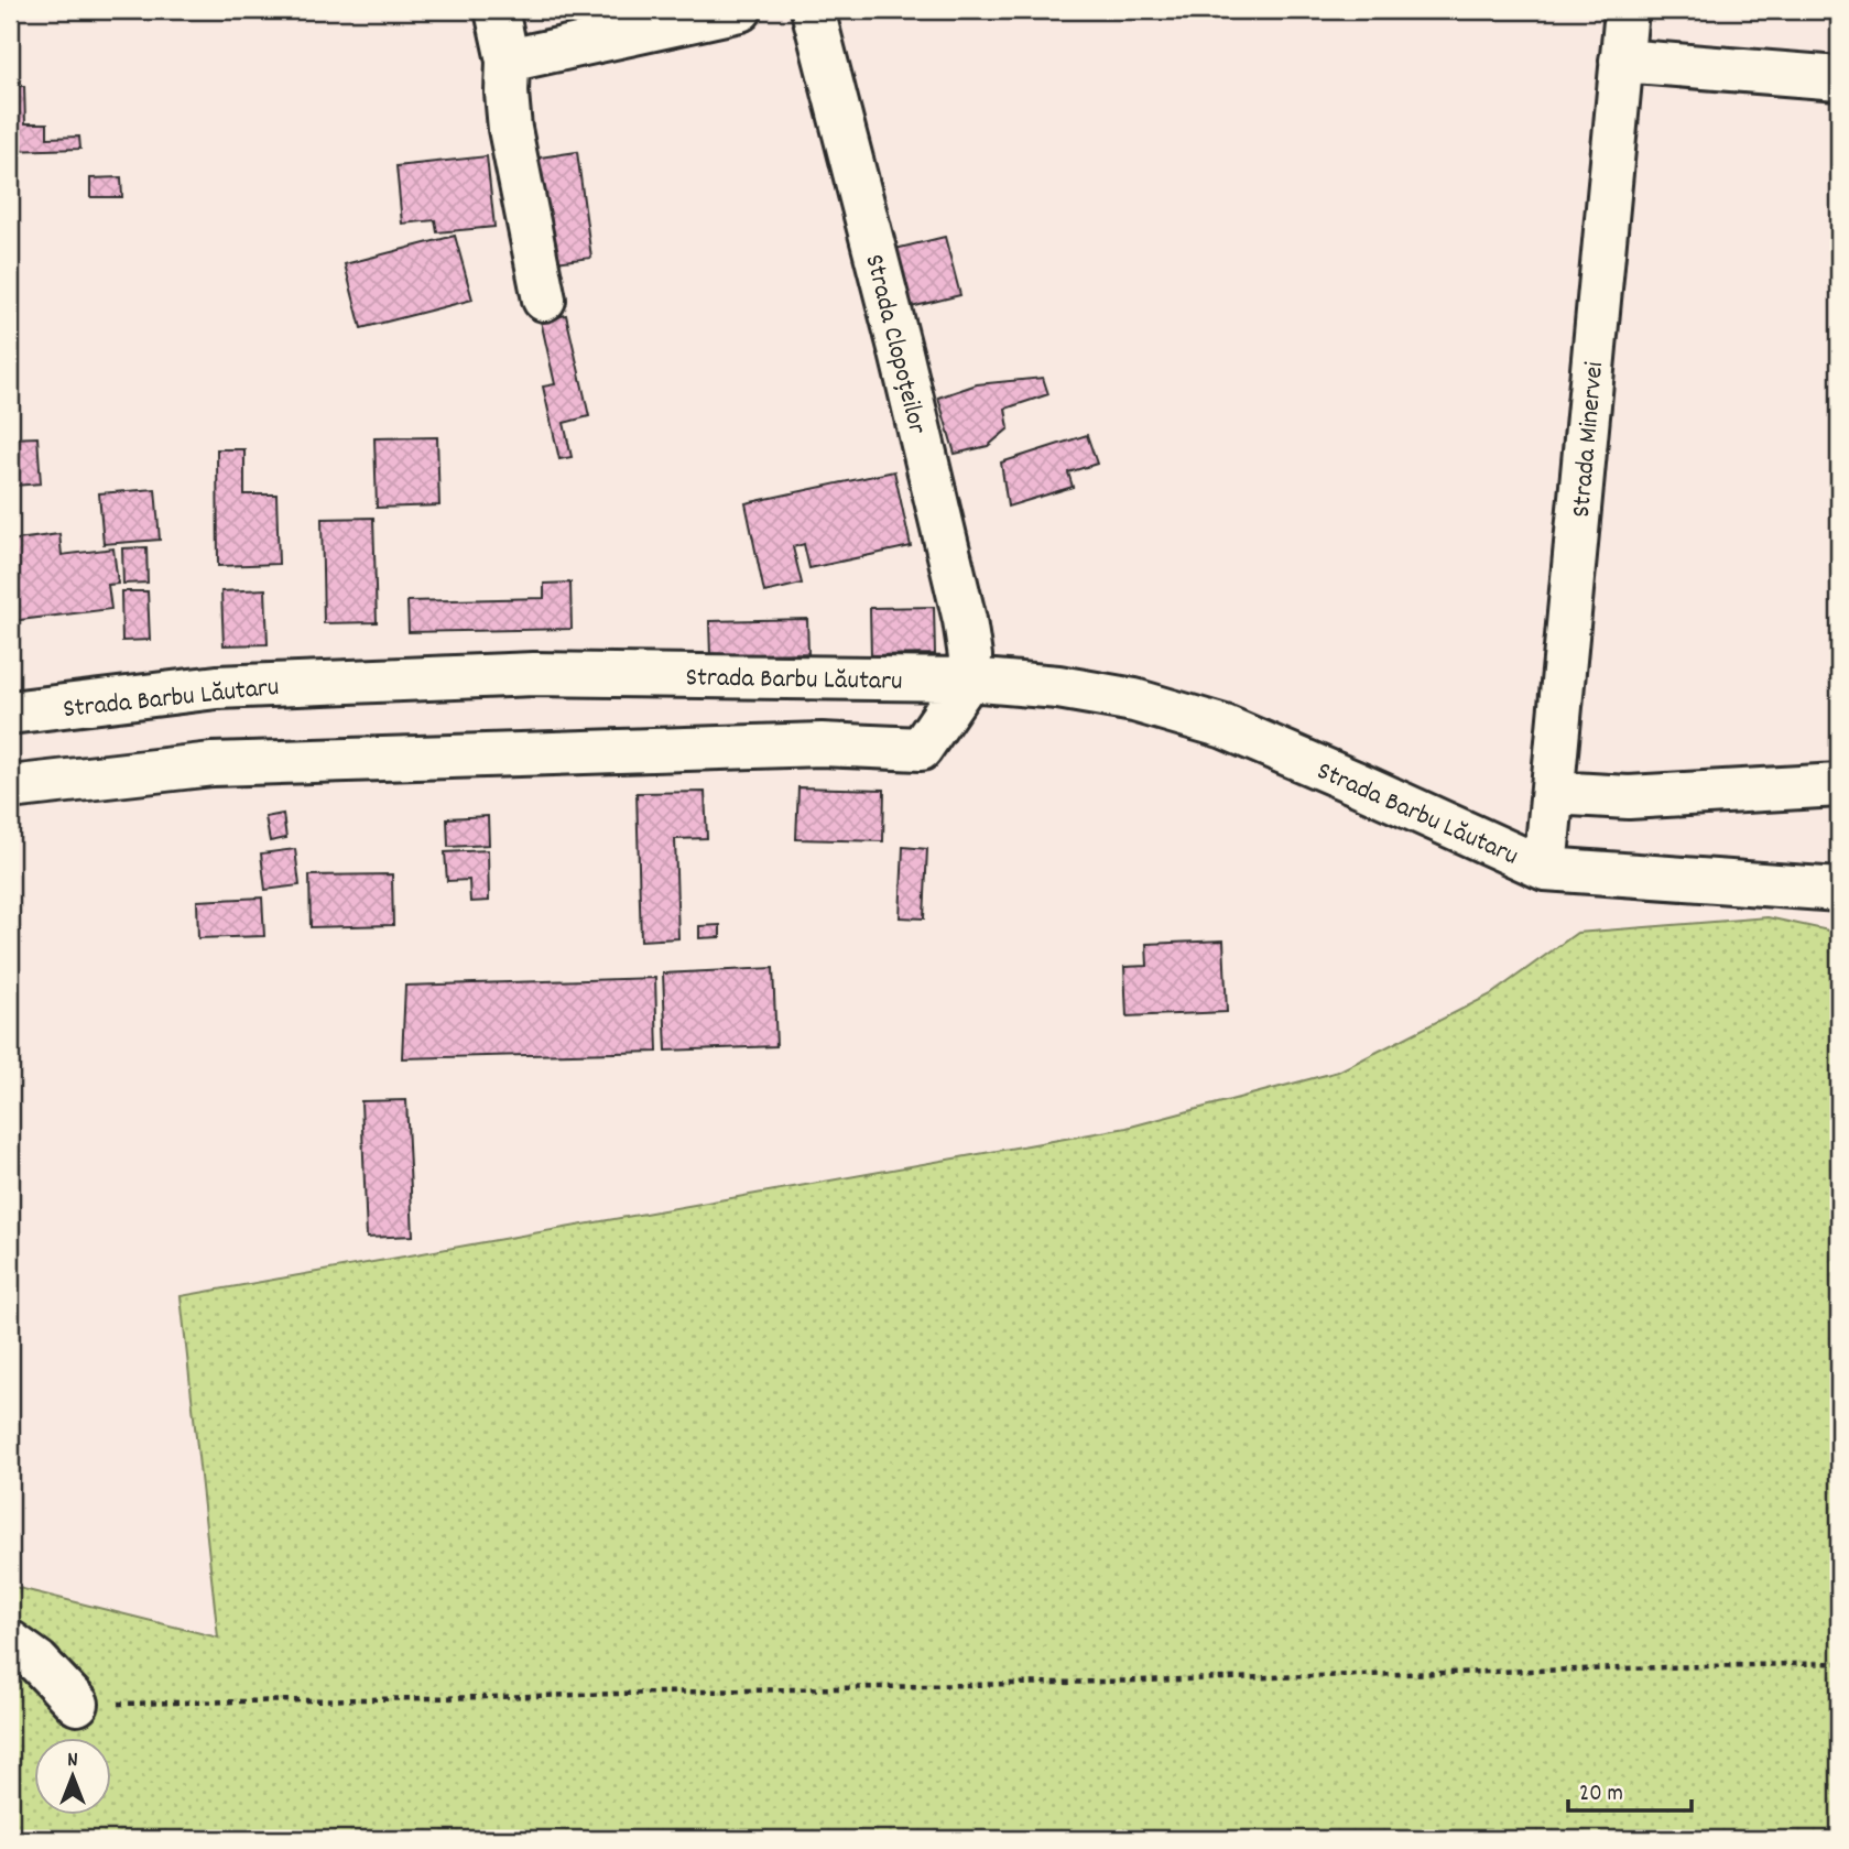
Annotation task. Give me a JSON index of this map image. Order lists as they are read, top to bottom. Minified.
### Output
{"streets":{"street":["Strada Clopoțeilor","Strada Minervei","Strada Barbu Lăutaru"]},"crossings":[["Strada Clopoțeilor","Strada Barbu Lăutaru"],["Strada Minervei","Strada Barbu Lăutaru"]],"scale_bar":"20 m","north":"top"}
